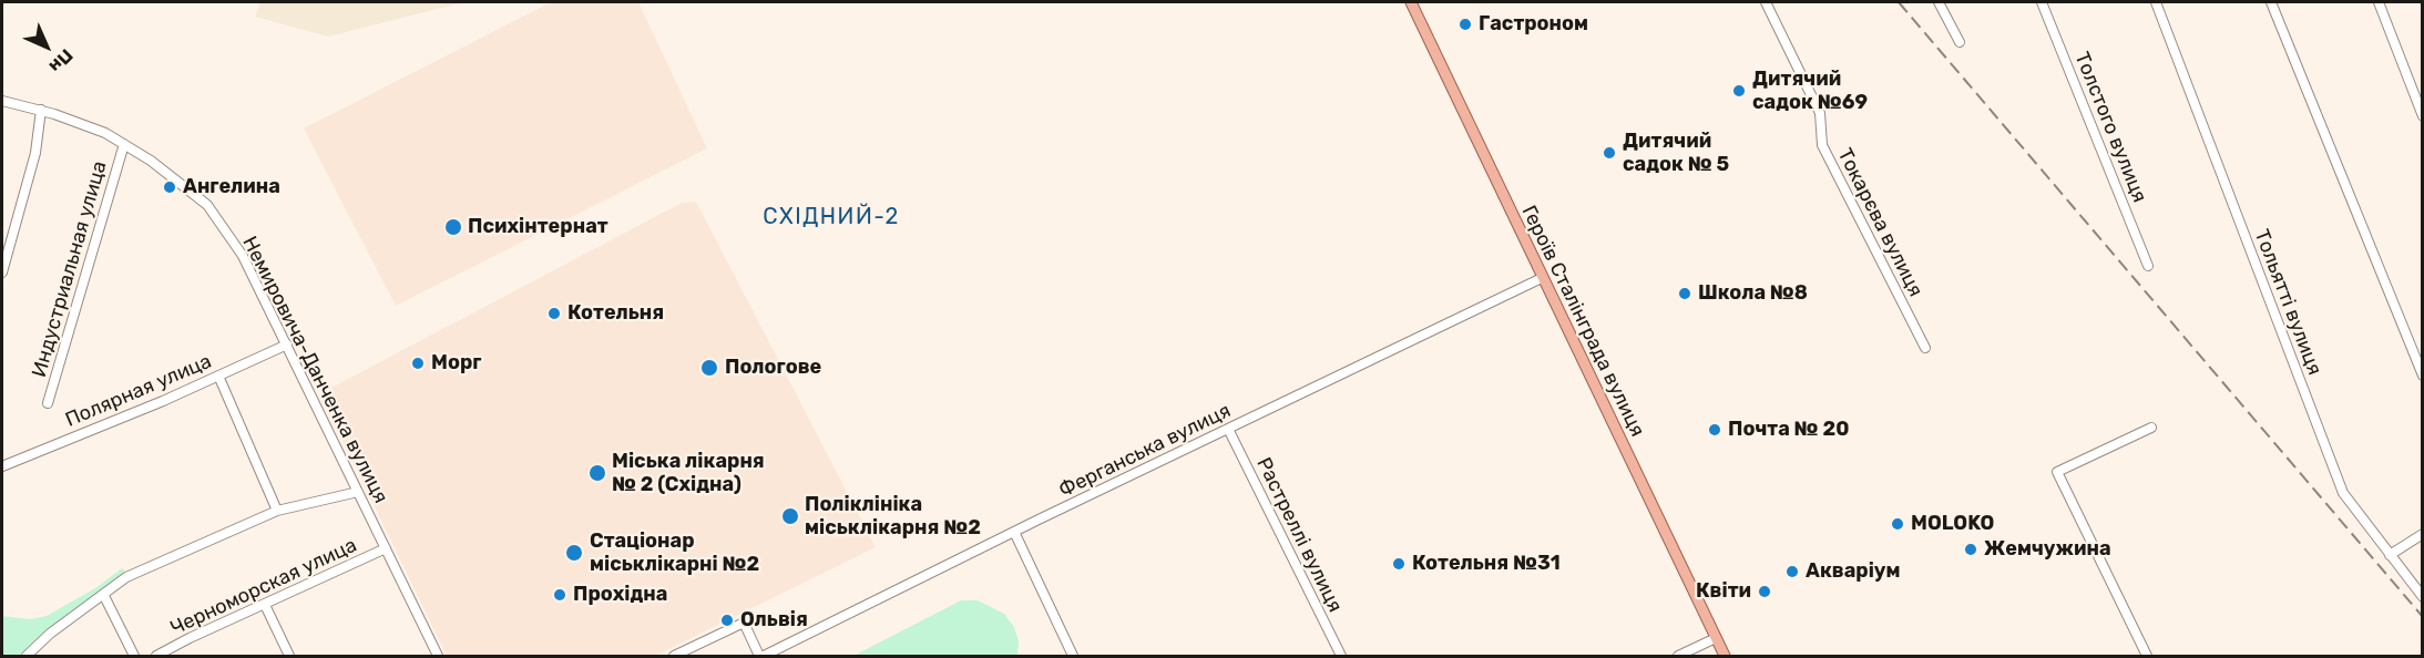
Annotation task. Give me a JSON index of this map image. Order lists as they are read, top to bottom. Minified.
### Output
{"streets":{"main road":["Героїв Сталінграда вулиця"],"street":["Толстого вулиця","Токарєва вулиця","Индустриальная улица","Тольятті вулиця","Немировича-Данченка вулиця","Полярная улица","Ферганська вулиця","Растреллі вулиця","Черноморская улица"]},"crossings":[["Индустриальная улица","Немировича-Данченка вулиця"],["Героїв Сталінграда вулиця","Ферганська вулиця"],["Немировича-Данченка вулиця","Полярная улица"],["Немировича-Данченка вулиця","Черноморская улица"],["Ферганська вулиця","Растреллі вулиця"]],"districts":["СХІДНИЙ-2"],"places":["Гастроном","Дитячий садок №69","Дитячий садок № 5","Ангелина","Психінтернат","Школа №8","Котельня","Морг","Пологове","Почта № 20","Міська лікарня № 2 (Східна)","Поліклініка міськлікарня №2","MOLOKO","Жемчужина","Стаціонар міськлікарні №2","Котельня №31","Акваріум","Квіти","Прохідна","Ольвія"],"north":"bottom right"}
